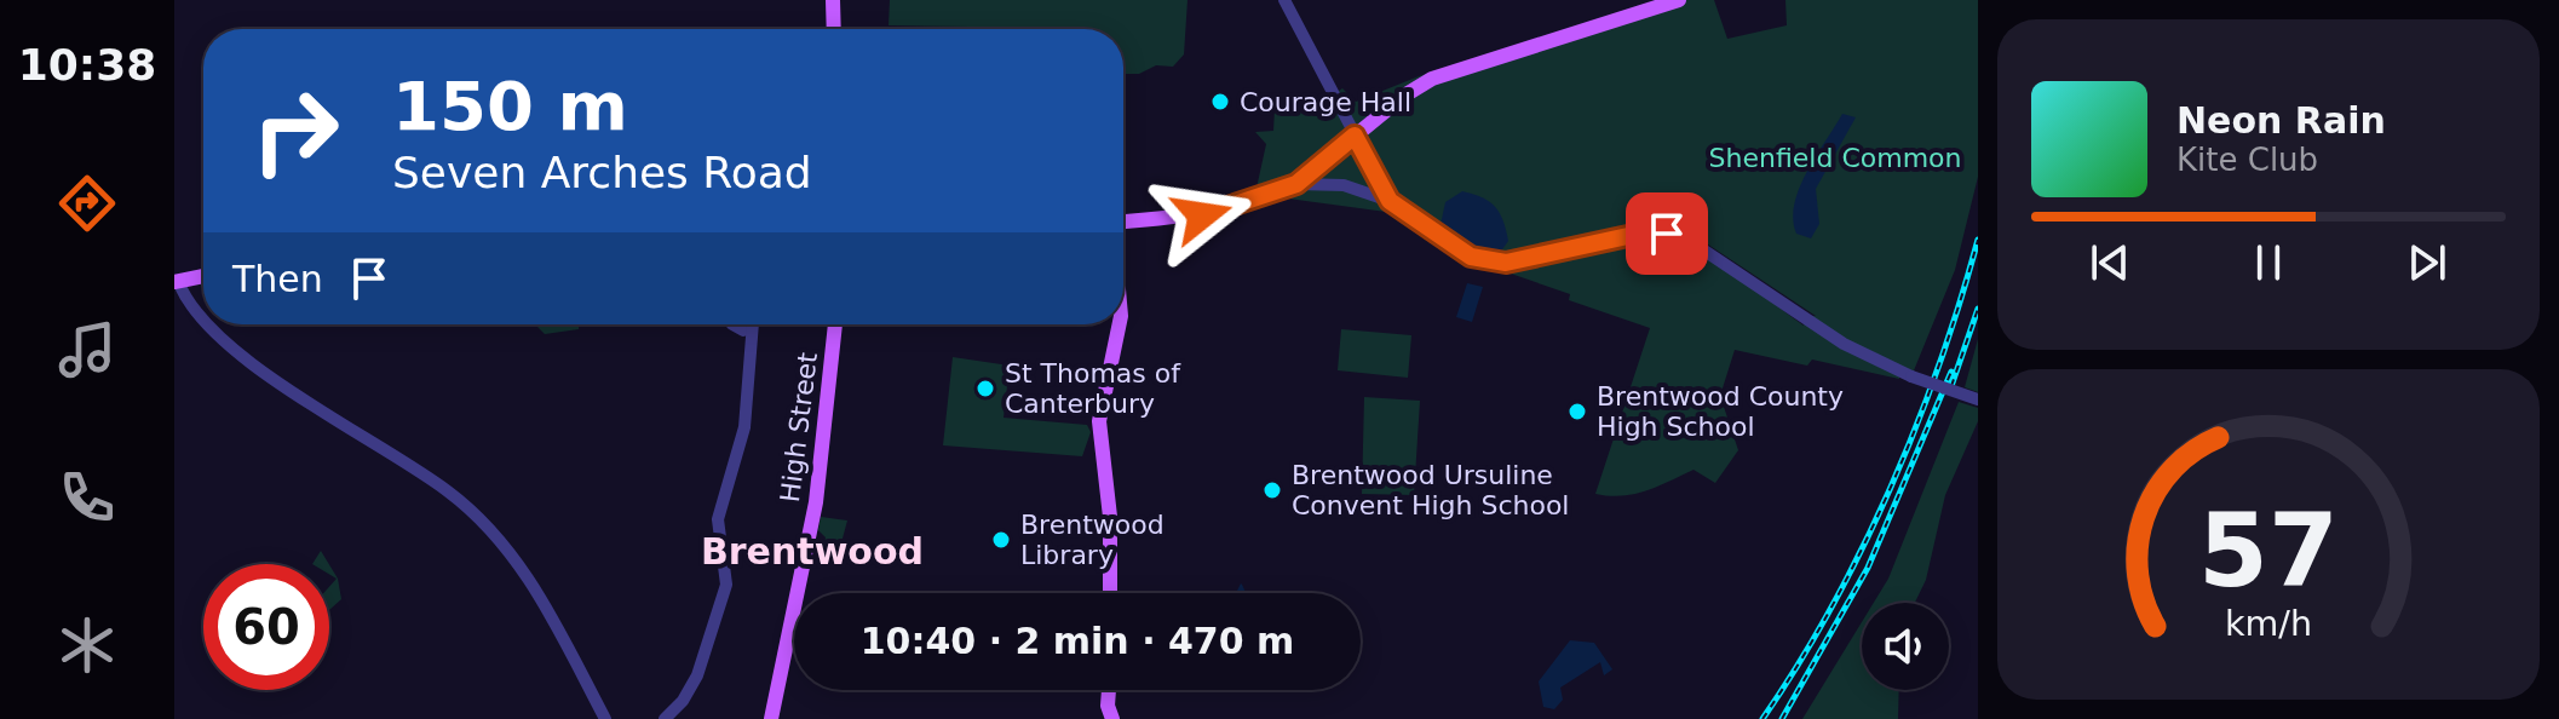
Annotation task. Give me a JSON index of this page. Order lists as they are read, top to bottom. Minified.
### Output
{"streets":{"main road":["High Street"]},"districts":["Brentwood"],"parks":["Shenfield Common"],"places":["Courage Hall","St Thomas of Canterbury","Brentwood County High School","Brentwood Ursuline Convent High School","Brentwood Library"],"page":{"tabs":"10:38","turn":["150 m","Seven Arches Road"],"song":["Neon Rain","Kite Club"],"then":"Then","limit":"60","trip":"10:40 · 2 min · 470 m","gauge":["57","km/h"]}}
